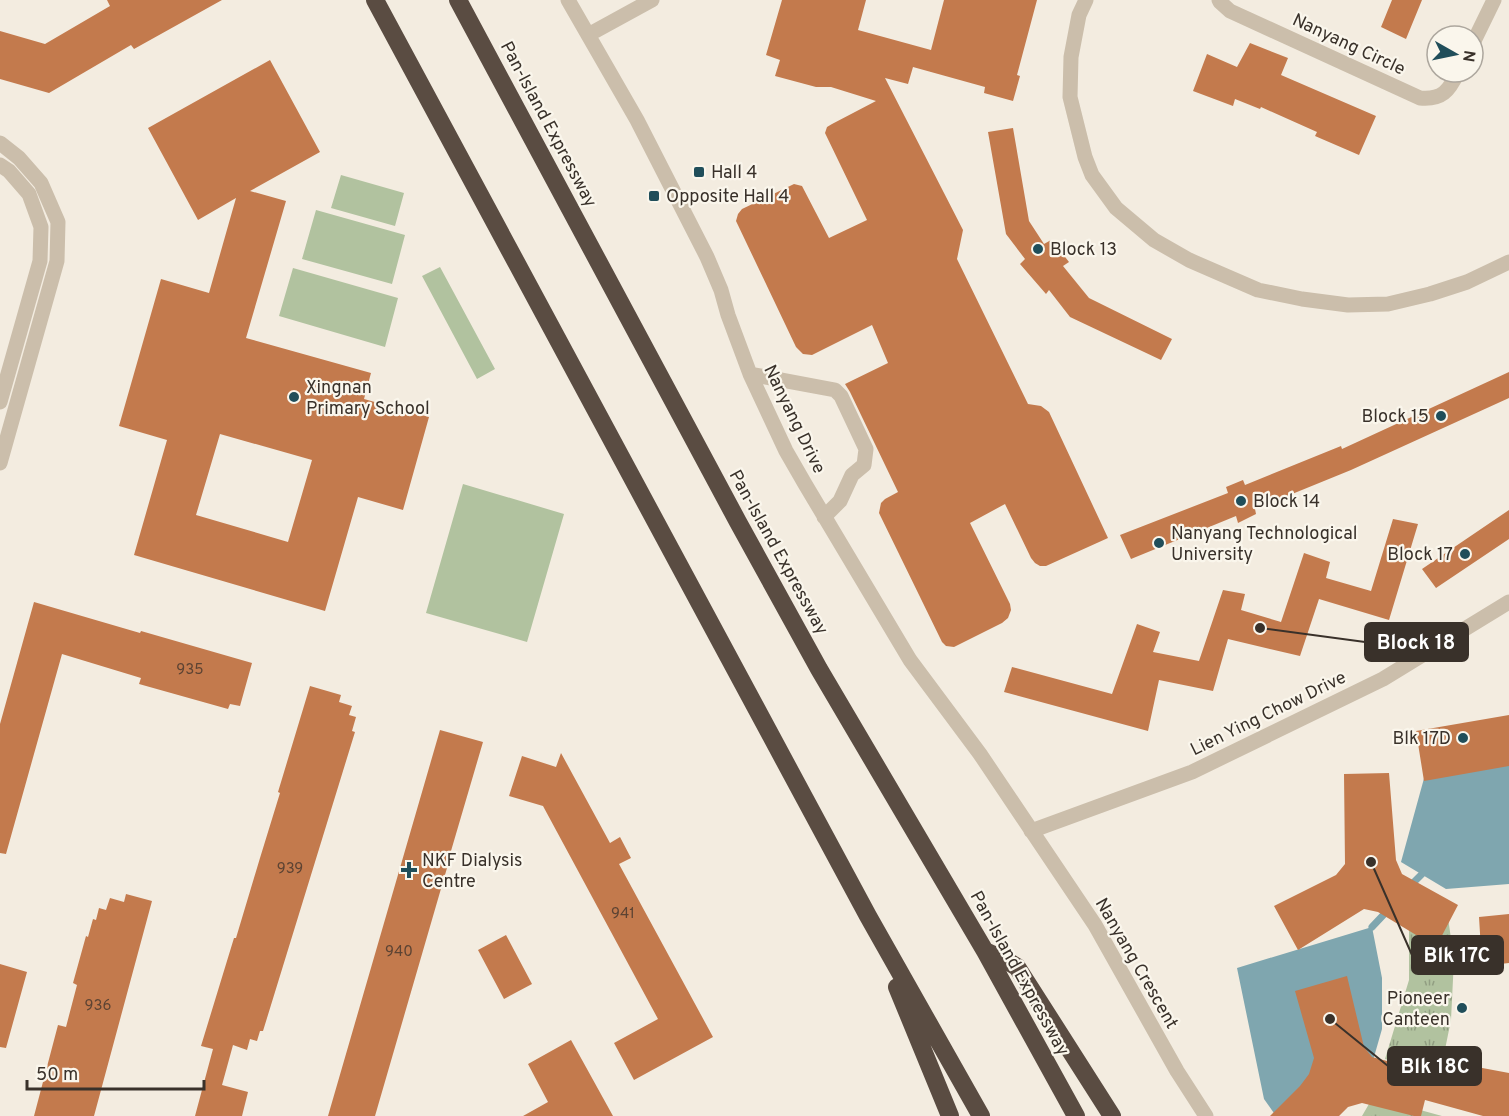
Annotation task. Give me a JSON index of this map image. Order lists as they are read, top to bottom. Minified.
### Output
{"streets":{"highway":["Pan-Island Expressway"],"street":["Nanyang Circle","Nanyang Drive","Lien Ying Chow Drive","Nanyang Crescent"]},"crossings":[["Nanyang Drive","Lien Ying Chow Drive"],["Nanyang Drive","Nanyang Crescent"],["Lien Ying Chow Drive","Nanyang Crescent"]],"places":{"transit":["Hall 4","Opposite Hall 4"],"other":["Block 13","Xingnan Primary School","Block 15","Block 14","Nanyang Technological University","Block 17","Block 18","Blk 17D","Blk 17C","Pioneer Canteen","Blk 18C"],"health":["NKF Dialysis Centre"]},"house_numbers":["935","939","941","940","936"],"scale_bar":"50 m","north":"right"}
